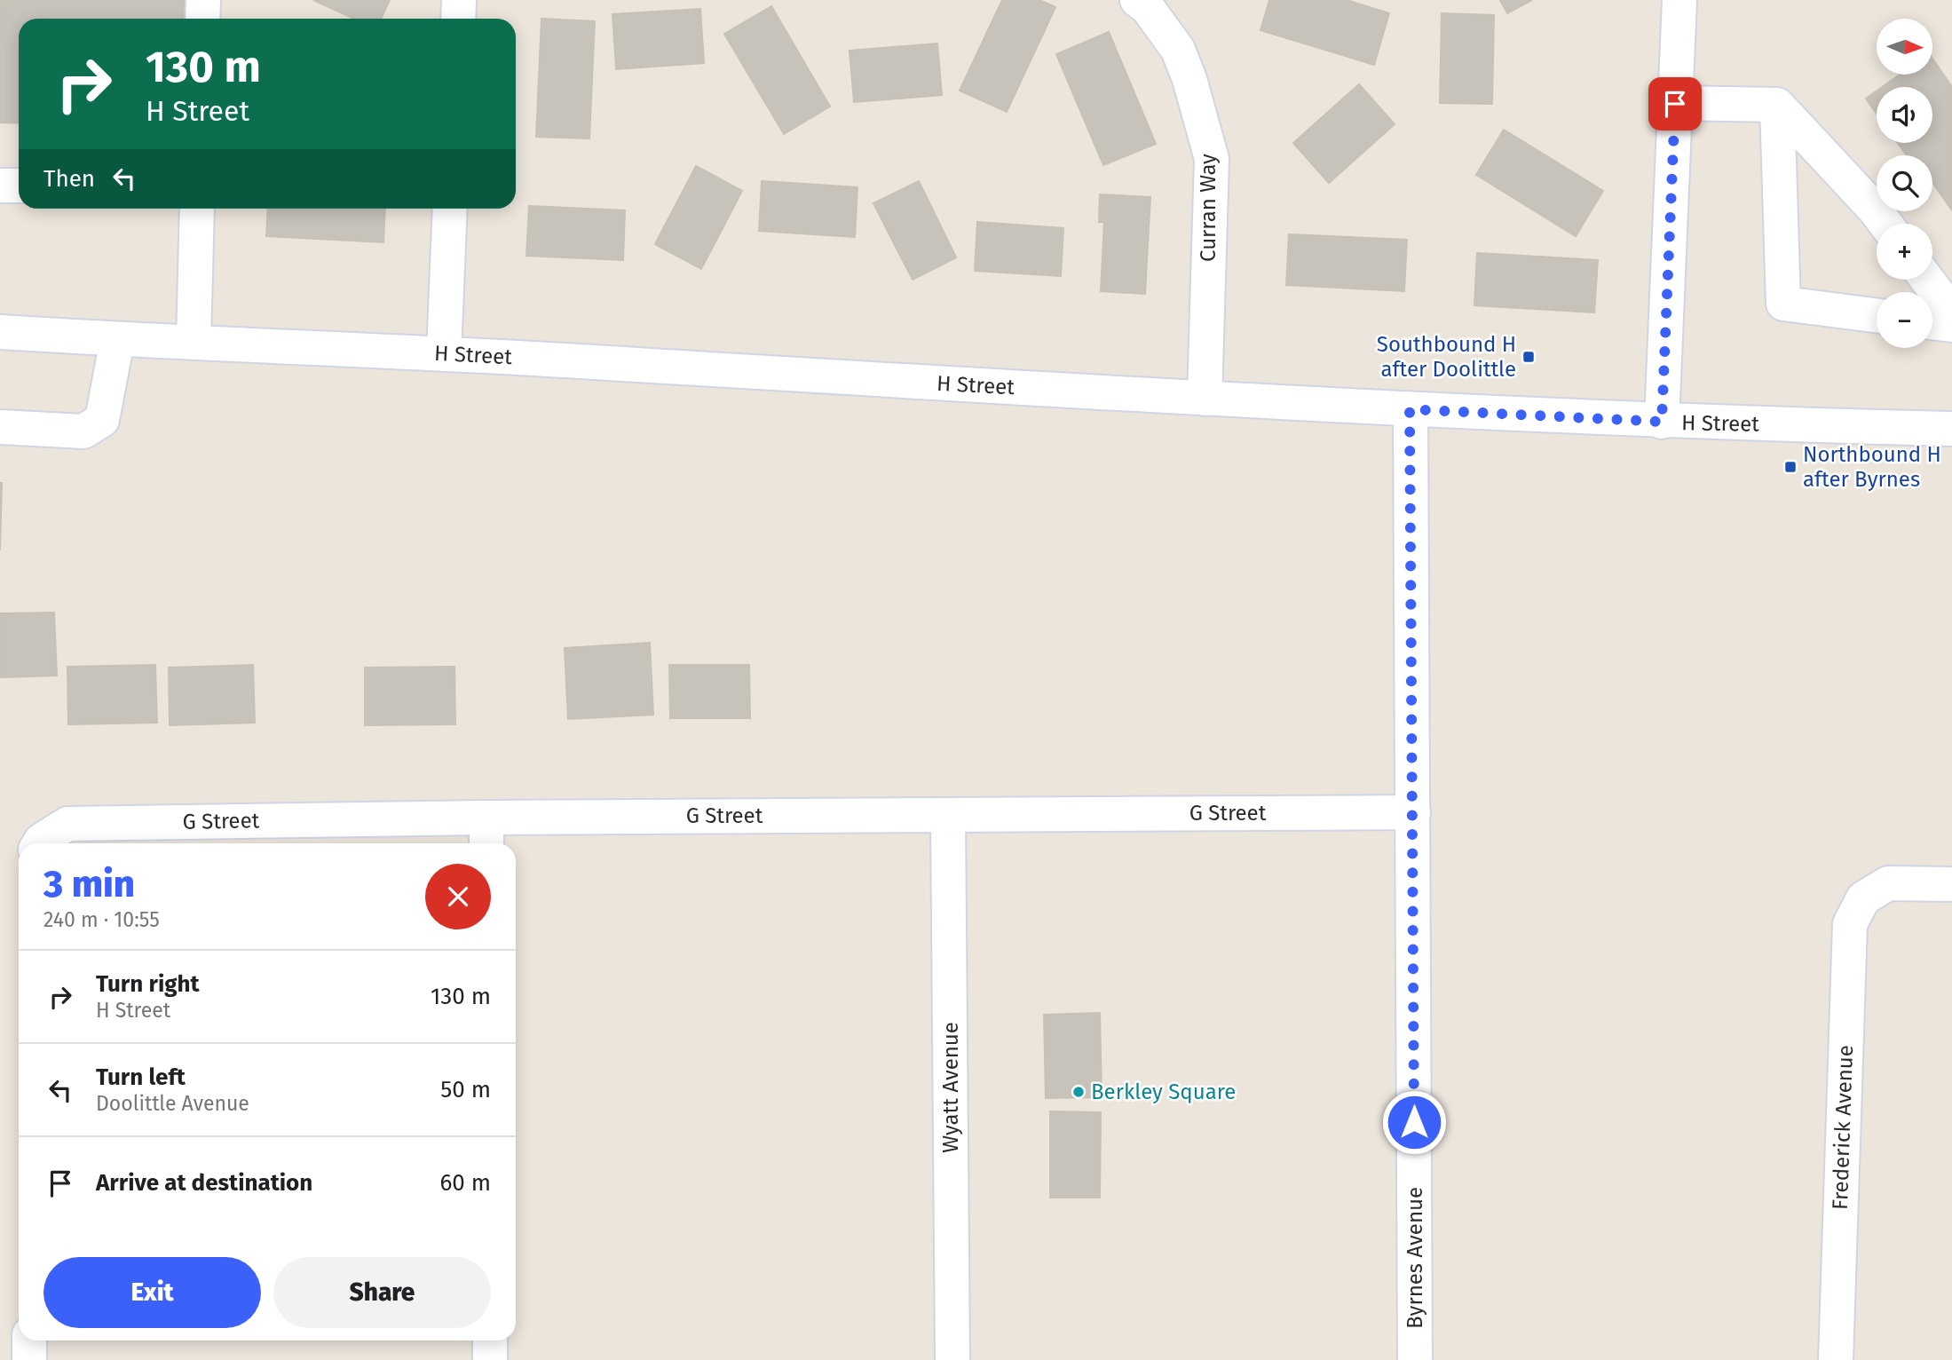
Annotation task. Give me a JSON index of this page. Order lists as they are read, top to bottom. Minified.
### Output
{"streets":{"street":["Curran Way","H Street","G Street","Wyatt Avenue","Frederick Avenue","Byrnes Avenue"]},"crossings":[["Curran Way","H Street"],["H Street","Byrnes Avenue"],["G Street","Wyatt Avenue"],["G Street","Byrnes Avenue"]],"places":{"transit":["Southbound H after Doolittle","Northbound H after Byrnes"],"other":["Berkley Square"]},"north":"right","page":{"map_buttons":["+","−"],"turn":["130 m","H Street"],"then":"Then","heading":["3 min","240 m · 10:55"],"list":[{"name":"Turn right","note":"H Street","value":"130 m"},{"name":"Turn left","note":"Doolittle Avenue","value":"50 m"},{"name":"Arrive at destination","value":"60 m"}],"buttons":["Exit","Share"]}}
